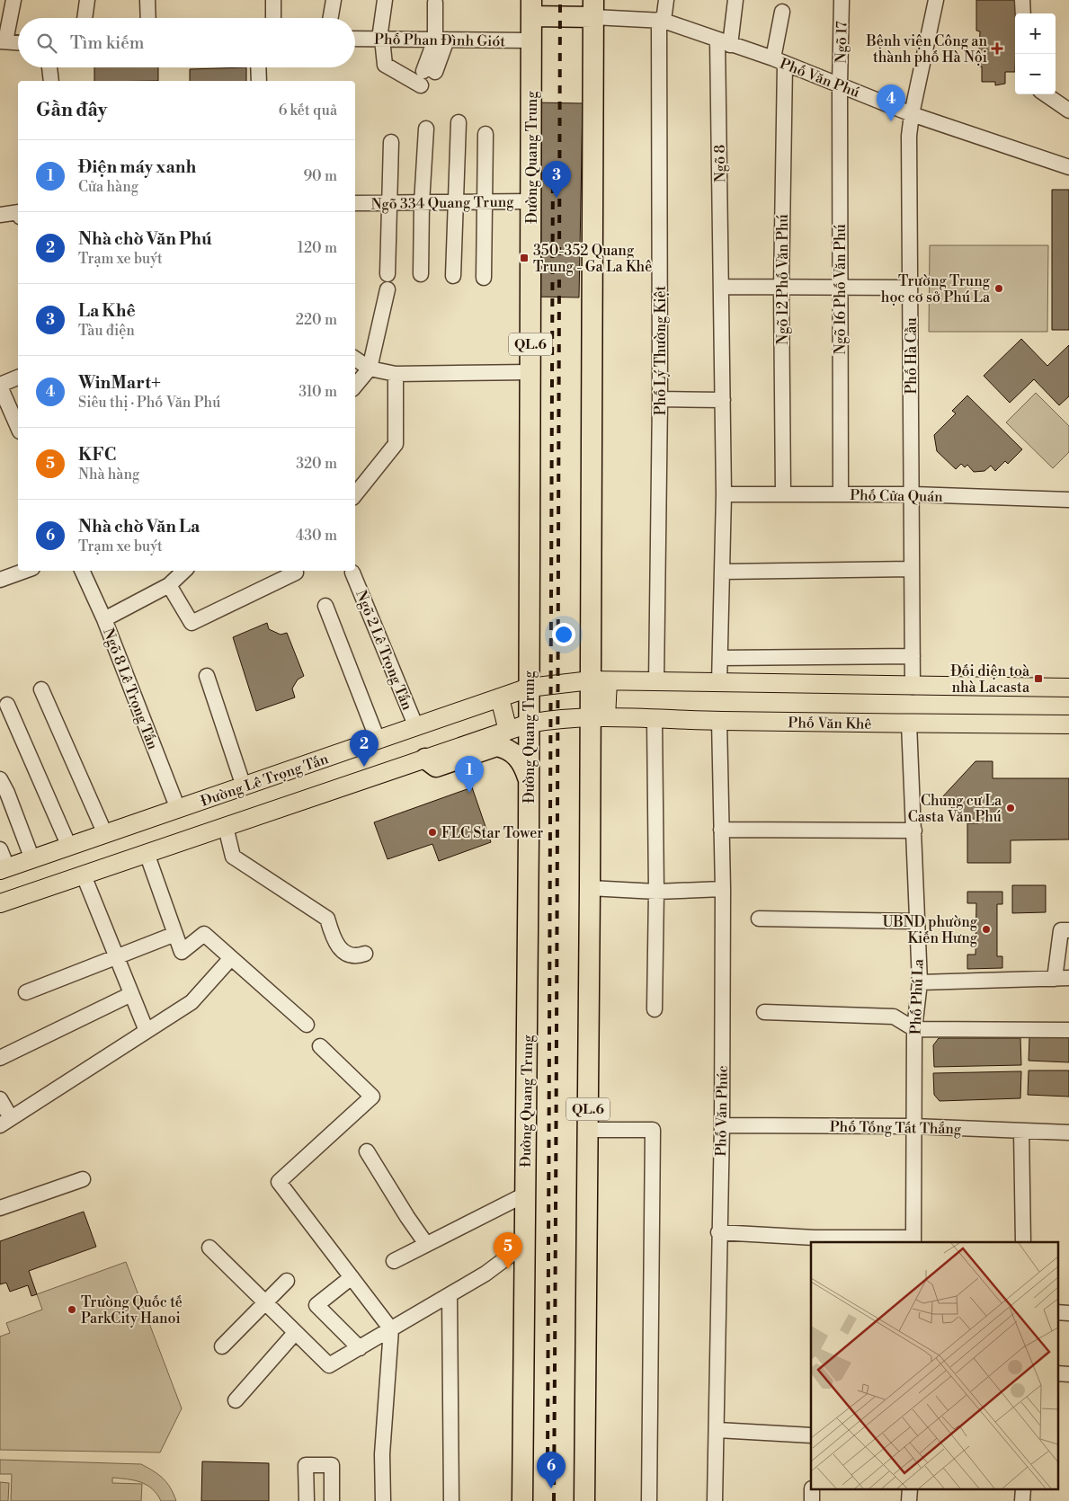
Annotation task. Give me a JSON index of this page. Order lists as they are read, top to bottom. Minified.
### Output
{"streets":{"highway":["Đường Quang Trung","QL.6"],"main road":["Phố Văn Khê","Đường Lê Trọng Tấn"],"street":["Phố Phan Đình Giót","Ngõ 17","Phố Văn Phú","Ngõ 8","Ngõ 334 Quang Trung","Ngõ 12 Phố Văn Phú","Ngõ 16 Phố Văn Phú","Phố Lý Thường Kiệt","Phố Hà Cầu","Phố Cửa Quán","Ngõ 2 Lê Trọng Tấn","Ngõ 8 Lê Trọng Tấn","Phố Phú La","Phố Văn Phúc","Phố Tống Tất Thắng"]},"crossings":[["Phố Phan Đình Giót","Đường Quang Trung"],["Ngõ 17","Phố Văn Phú"],["Ngõ 17","Ngõ 16 Phố Văn Phú"],["Phố Văn Phú","Ngõ 8"],["Phố Văn Phú","Ngõ 12 Phố Văn Phú"],["Phố Văn Phú","Ngõ 16 Phố Văn Phú"],["Phố Văn Phú","QL.6"],["Phố Văn Phú","Phố Lý Thường Kiệt"],["Phố Văn Phú","Phố Hà Cầu"],["Đường Quang Trung","Ngõ 334 Quang Trung"],["Đường Quang Trung","Phố Văn Khê"],["Đường Quang Trung","Đường Lê Trọng Tấn"],["Ngõ 8","Phố Cửa Quán"],["Ngõ 12 Phố Văn Phú","Phố Cửa Quán"],["Ngõ 16 Phố Văn Phú","Phố Cửa Quán"],["QL.6","Phố Văn Khê"],["QL.6","Đường Lê Trọng Tấn"],["Phố Hà Cầu","Phố Cửa Quán"],["Ngõ 2 Lê Trọng Tấn","Đường Lê Trọng Tấn"],["Ngõ 8 Lê Trọng Tấn","Đường Lê Trọng Tấn"],["Phố Văn Khê","Phố Phú La"],["Phố Văn Khê","Phố Văn Phúc"],["Phố Phú La","Phố Tống Tất Thắng"],["Phố Văn Phúc","Phố Tống Tất Thắng"]],"places":{"health":["Bệnh viện Công an thành phố Hà Nội"],"transit":["350-352 Quang Trung - Ga La Khê","Đối diện toà nhà Lacasta"],"other":["Trường Trung học cơ sở Phú La","Chung cư La Casta Văn Phú","FLC Star Tower","UBND phường Kiến Hưng","Trường Quốc tế ParkCity Hanoi"]},"page":{"map_buttons":["+","−"],"search":"Tìm kiếm","heading":["Gần đây","6 kết quả"],"pins":["4","3","2","1","5","6"],"list":[{"mark":"1","name":"Điện máy xanh","note":"Cửa hàng","value":"90 m"},{"mark":"2","name":"Nhà chờ Văn Phú","note":"Trạm xe buýt","value":"120 m"},{"mark":"3","name":"La Khê","note":"Tàu điện","value":"220 m"},{"mark":"4","name":"WinMart+","note":"Siêu thị · Phố Văn Phú","value":"310 m"},{"mark":"5","name":"KFC","note":"Nhà hàng","value":"320 m"},{"mark":"6","name":"Nhà chờ Văn La","note":"Trạm xe buýt","value":"430 m"}]}}
